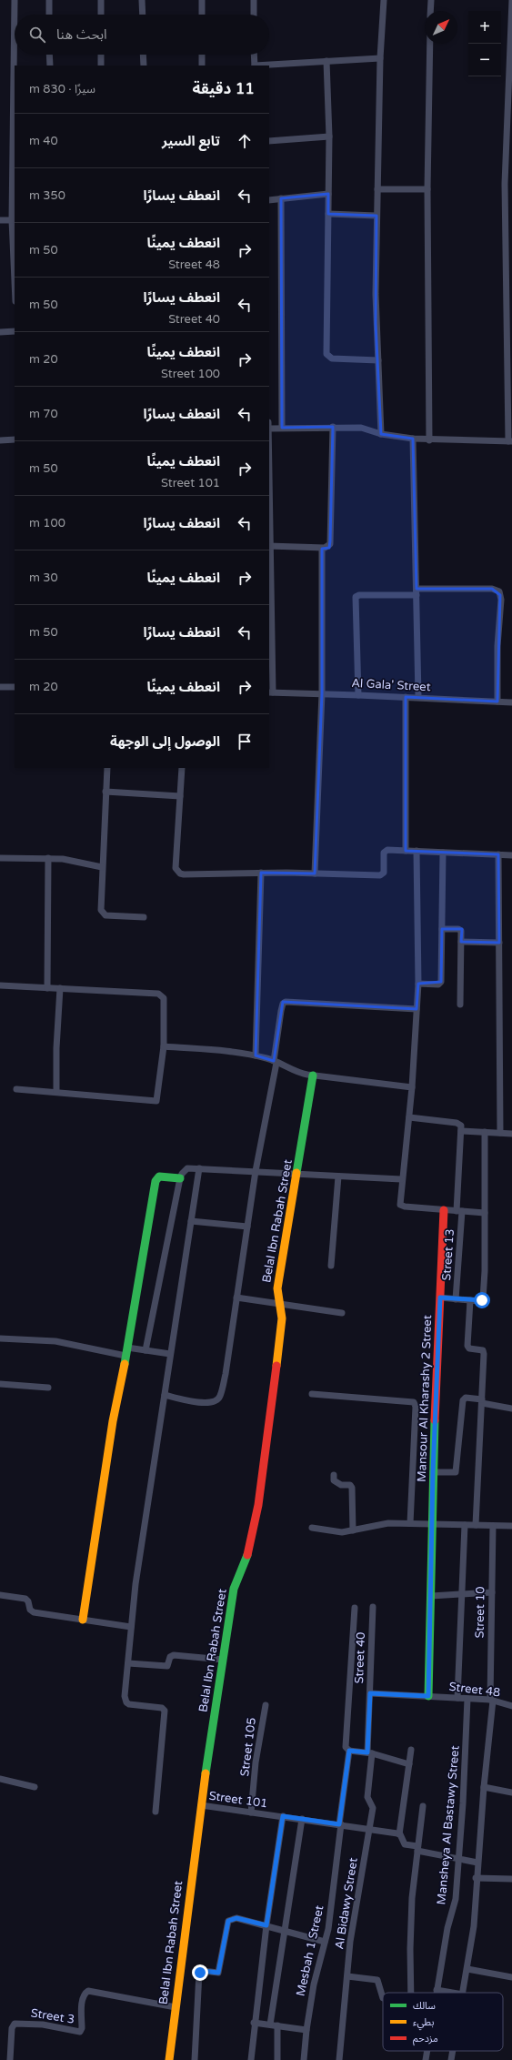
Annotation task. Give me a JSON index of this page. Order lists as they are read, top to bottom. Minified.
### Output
{"streets":{"street":["Al Gala' Street","Belal Ibn Rabah Street","Street 13","Mansour Al Kharashy 2 Street","Street 10","Street 40","Street 48","Street 105","Street 101","Mansheya Al Bastawy Street","Al Bidawy Street","Mesbah 1 Street","Street 3"]},"crossings":[["Belal Ibn Rabah Street","Street 101"],["Belal Ibn Rabah Street","Street 3"],["Mansour Al Kharashy 2 Street","Street 48"],["Street 10","Street 48"],["Street 40","Street 48"],["Street 40","Al Bidawy Street"],["Street 48","Mansheya Al Bastawy Street"],["Street 105","Street 101"],["Street 101","Al Bidawy Street"],["Street 101","Mesbah 1 Street"]],"legend":["سالك","بطيء","مزدحم"],"north":"top right","page":{"map_buttons":["+","−"],"search":"ابحث هنا","heading":["11 دقيقة","سيرًا · 830 m"],"list":[["تابع السير","40 m"],["انعطف يسارًا","350 m"],["انعطف يمينًا","Street 48","50 m"],["انعطف يسارًا","Street 40","50 m"],["انعطف يمينًا","Street 100","20 m"],["انعطف يسارًا","70 m"],["انعطف يمينًا","Street 101","50 m"],["انعطف يسارًا","100 m"],["انعطف يمينًا","30 m"],["انعطف يسارًا","50 m"],["انعطف يمينًا","20 m"],"الوصول إلى الوجهة"]}}
